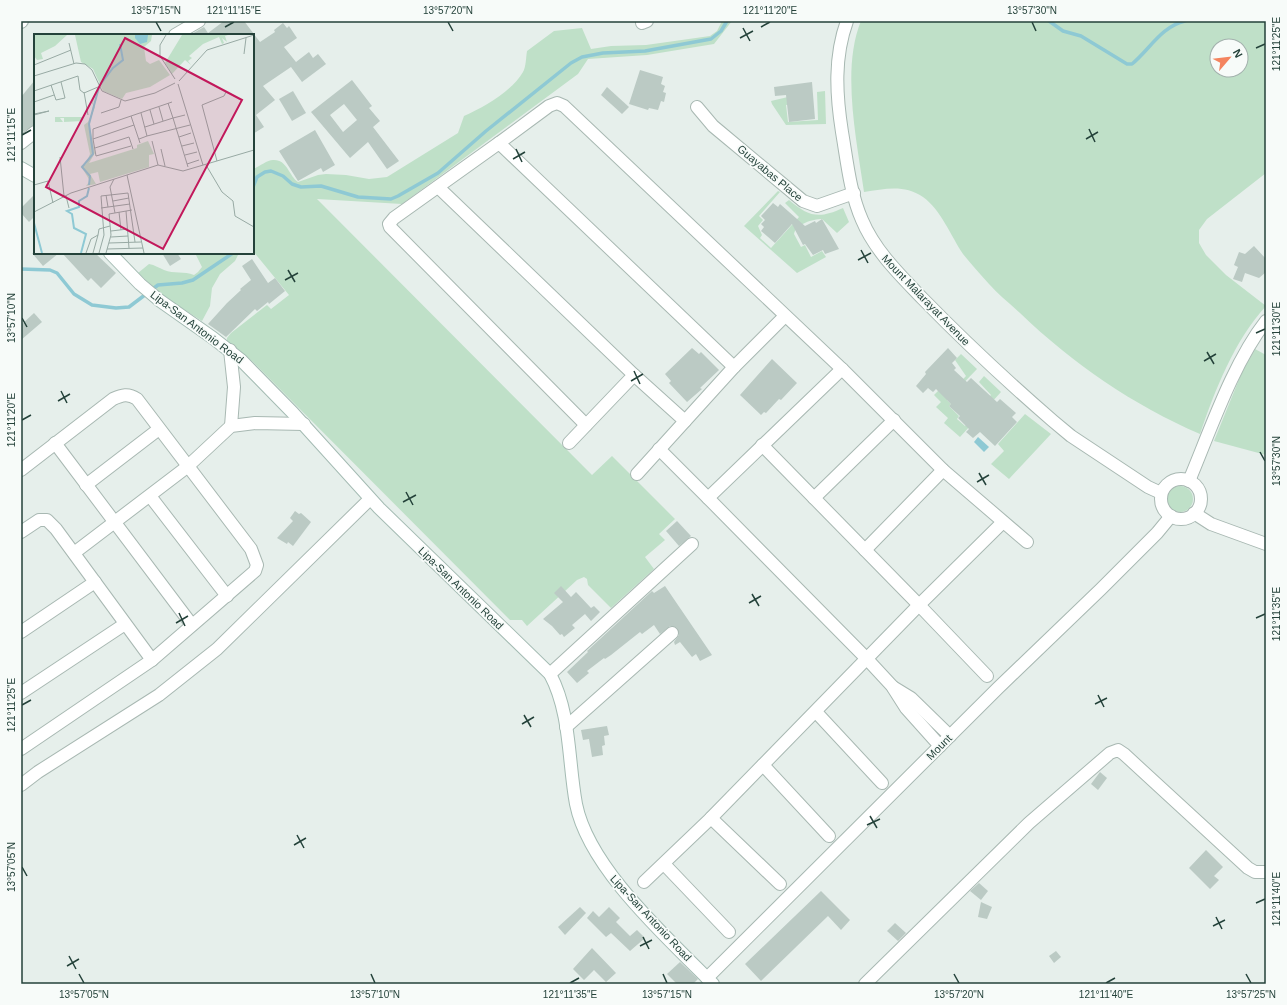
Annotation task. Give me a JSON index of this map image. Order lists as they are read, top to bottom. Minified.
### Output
{"streets":{"street":["Guayabas Place","Mount Malarayat Avenue","Lipa-San Antonio Road","Mount"]},"crossings":[["Guayabas Place","Mount Malarayat Avenue"],["Mount Malarayat Avenue","Mount"],["Lipa-San Antonio Road","Mount"]],"north":"top right","coordinates":["13°57'15\"N","121°11'15\"E","13°57'20\"N","121°11'20\"E","13°57'30\"N","121°11'25\"E","13°57'10\"N","121°11'30\"E","121°11'35\"E","13°57'05\"N","121°11'40\"E","13°57'25\"N"]}
